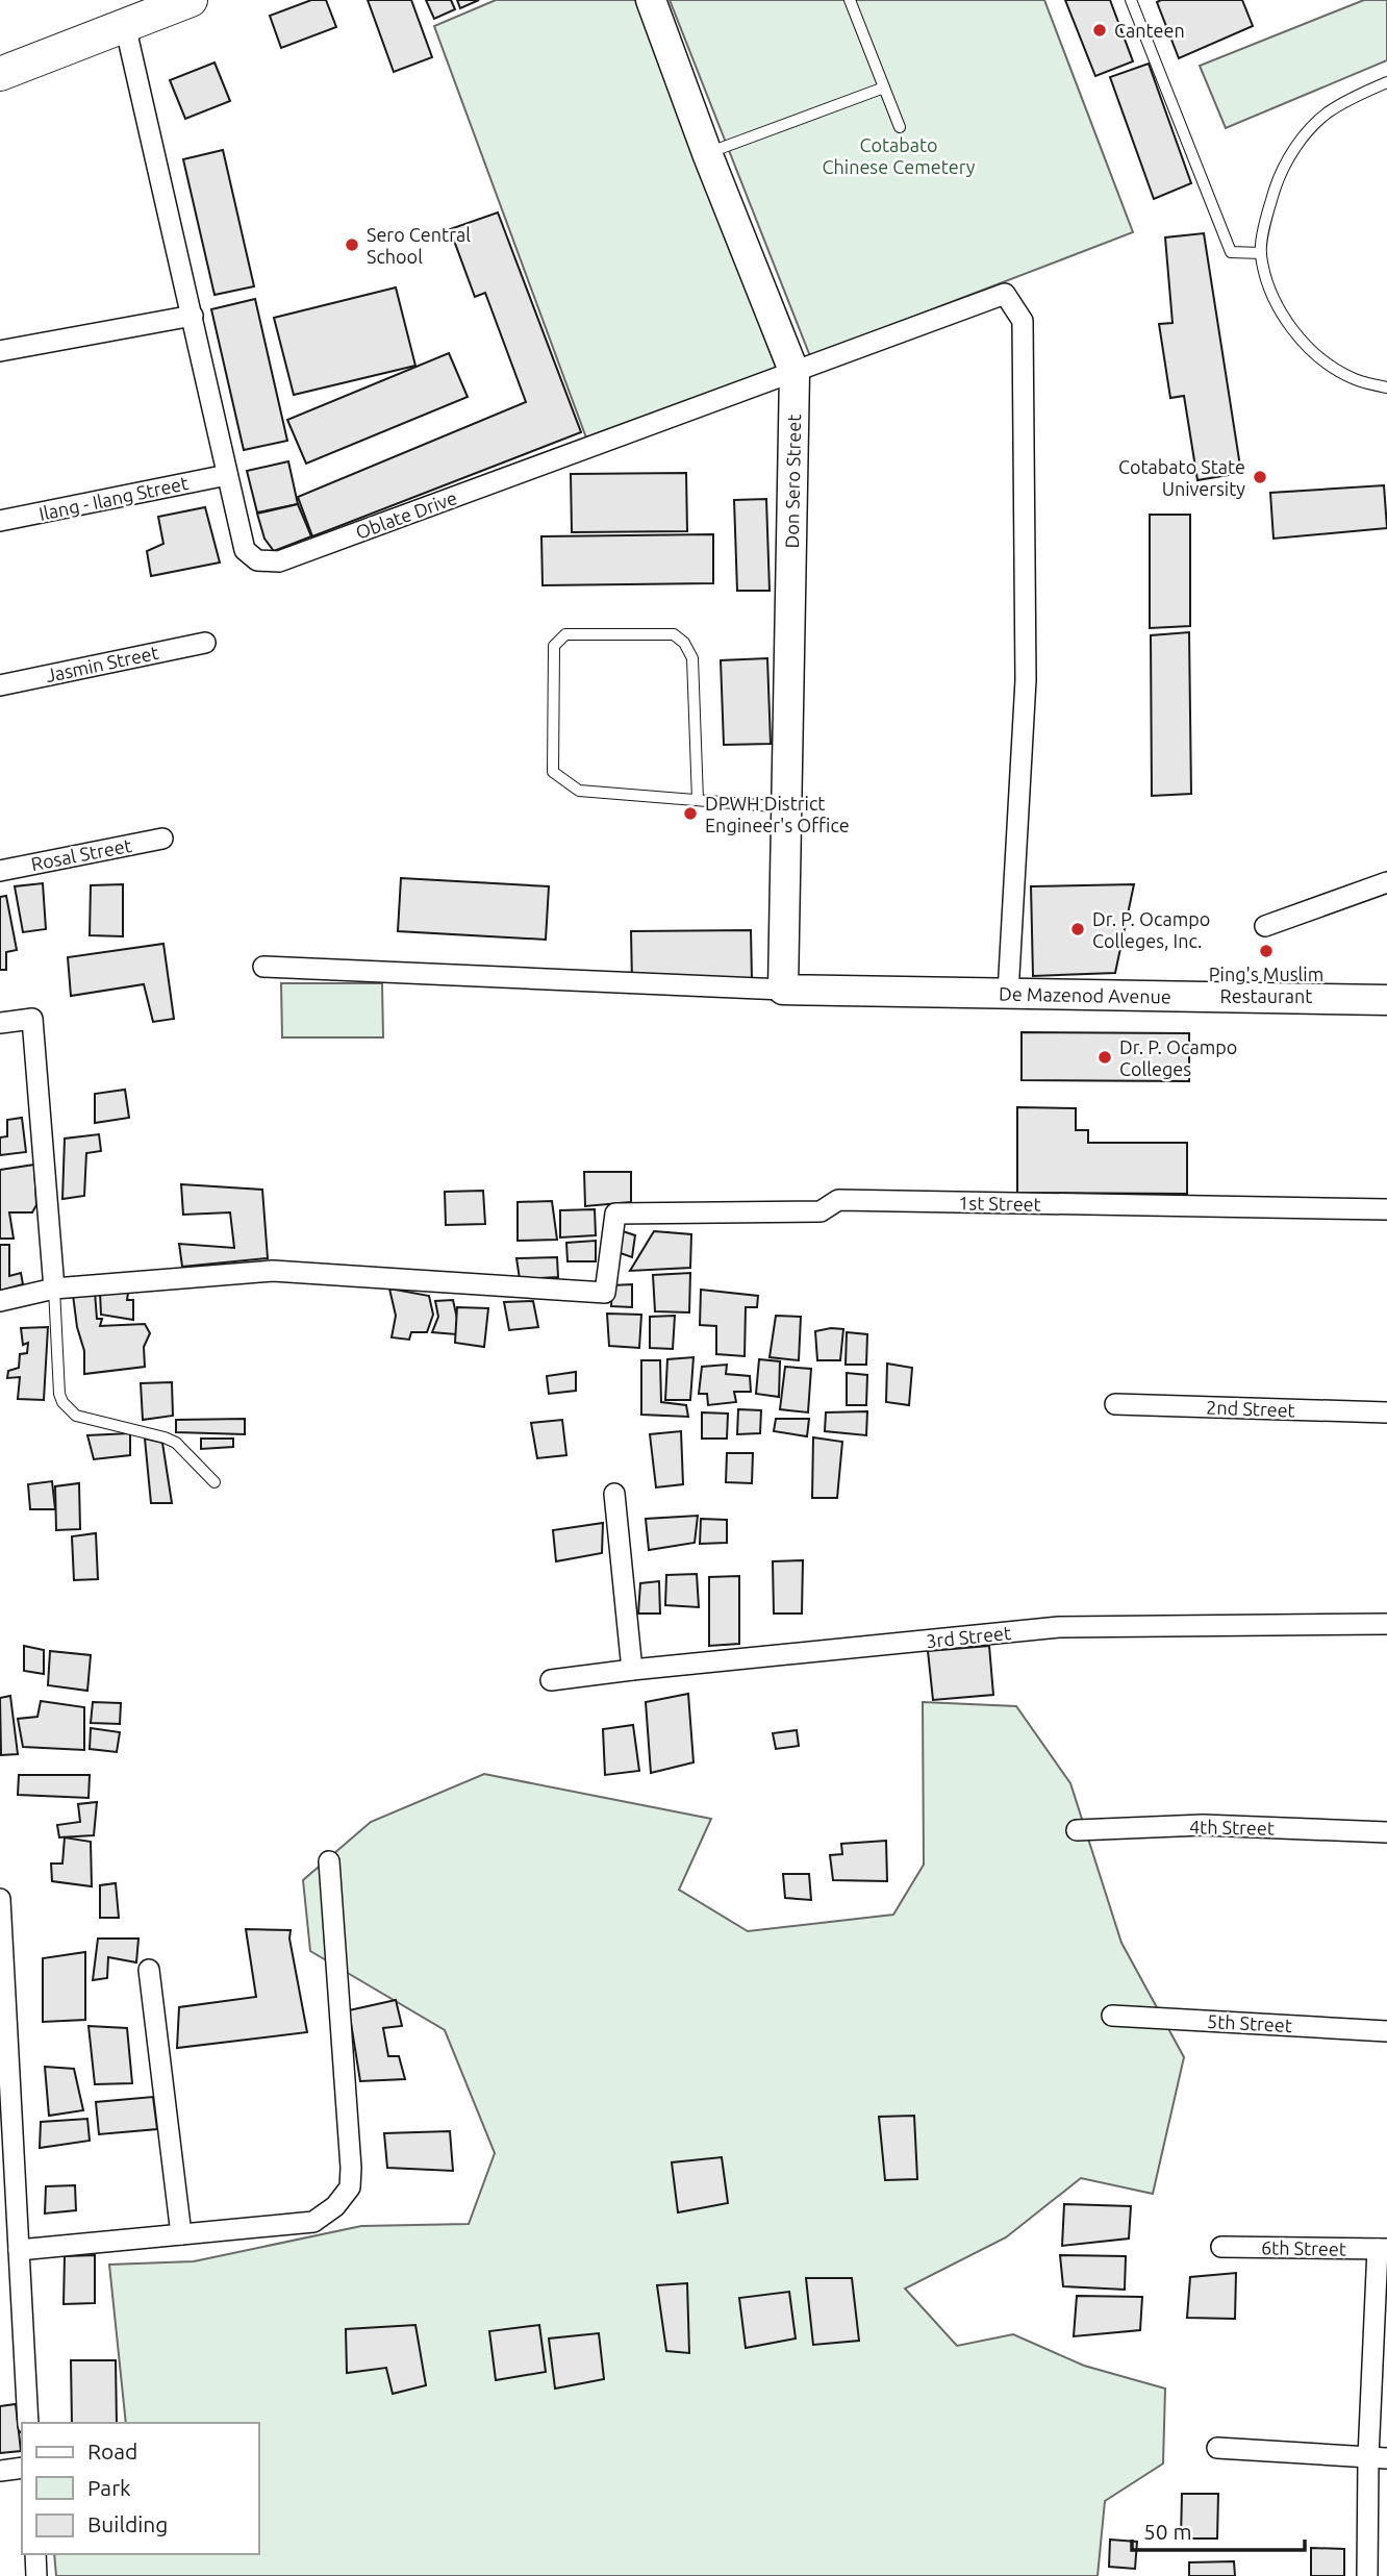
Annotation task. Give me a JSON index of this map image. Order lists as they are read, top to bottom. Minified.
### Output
{"streets":{"main road":["Don Sero Street","De Mazenod Avenue"],"street":["Ilang - Ilang Street","Oblate Drive","Jasmin Street","Rosal Street","1st Street","2nd Street","3rd Street","4th Street","5th Street","6th Street"]},"crossings":[["Don Sero Street","Oblate Drive"],["Don Sero Street","De Mazenod Avenue"],["Ilang - Ilang Street","Oblate Drive"],["Oblate Drive","De Mazenod Avenue"]],"parks":["Cotabato Chinese Cemetery"],"places":["Canteen","Sero Central School","Cotabato State University","DPWH District Engineer's Office","Dr. P. Ocampo Colleges, Inc.","Ping's Muslim Restaurant","Dr. P. Ocampo Colleges"],"legend":["Road","Park","Building"],"scale_bar":"50 m"}
